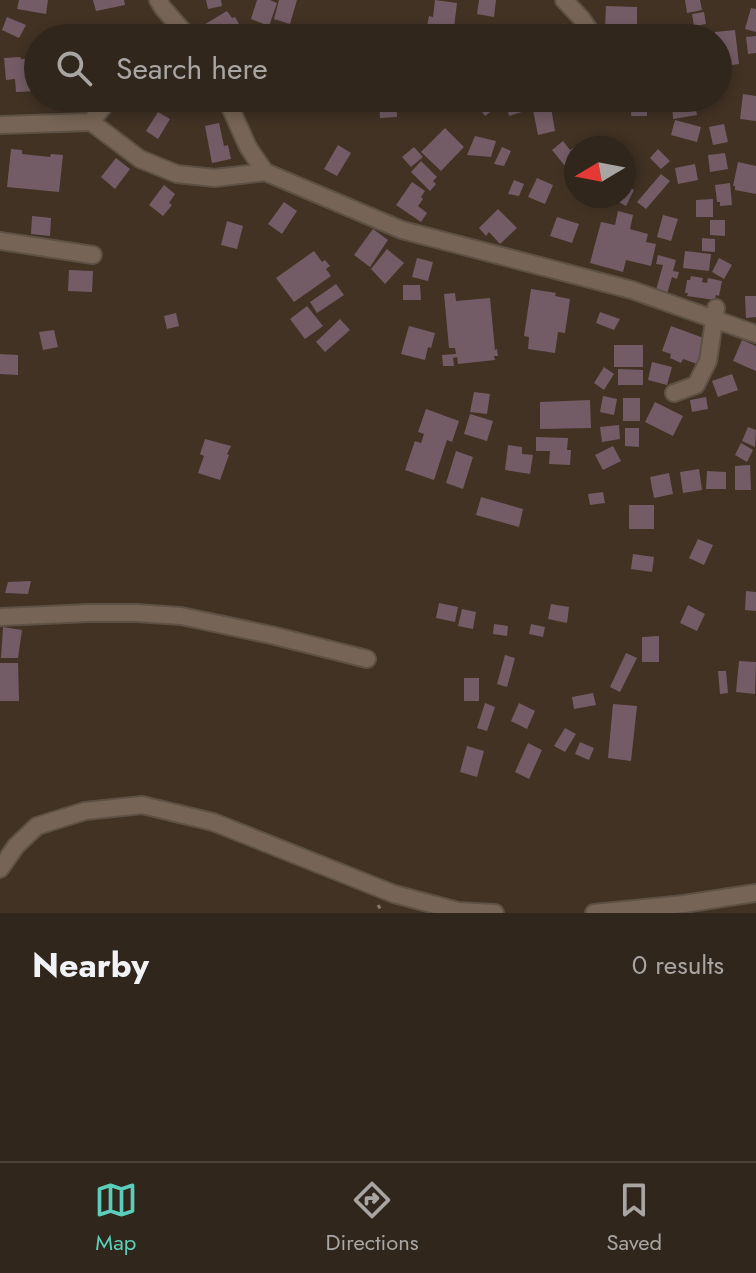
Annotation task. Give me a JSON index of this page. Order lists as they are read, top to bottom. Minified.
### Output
{"north":"left","page":{"search":"Search here","heading":["Nearby","0 results"],"nav":["Map","Directions","Saved"]}}
